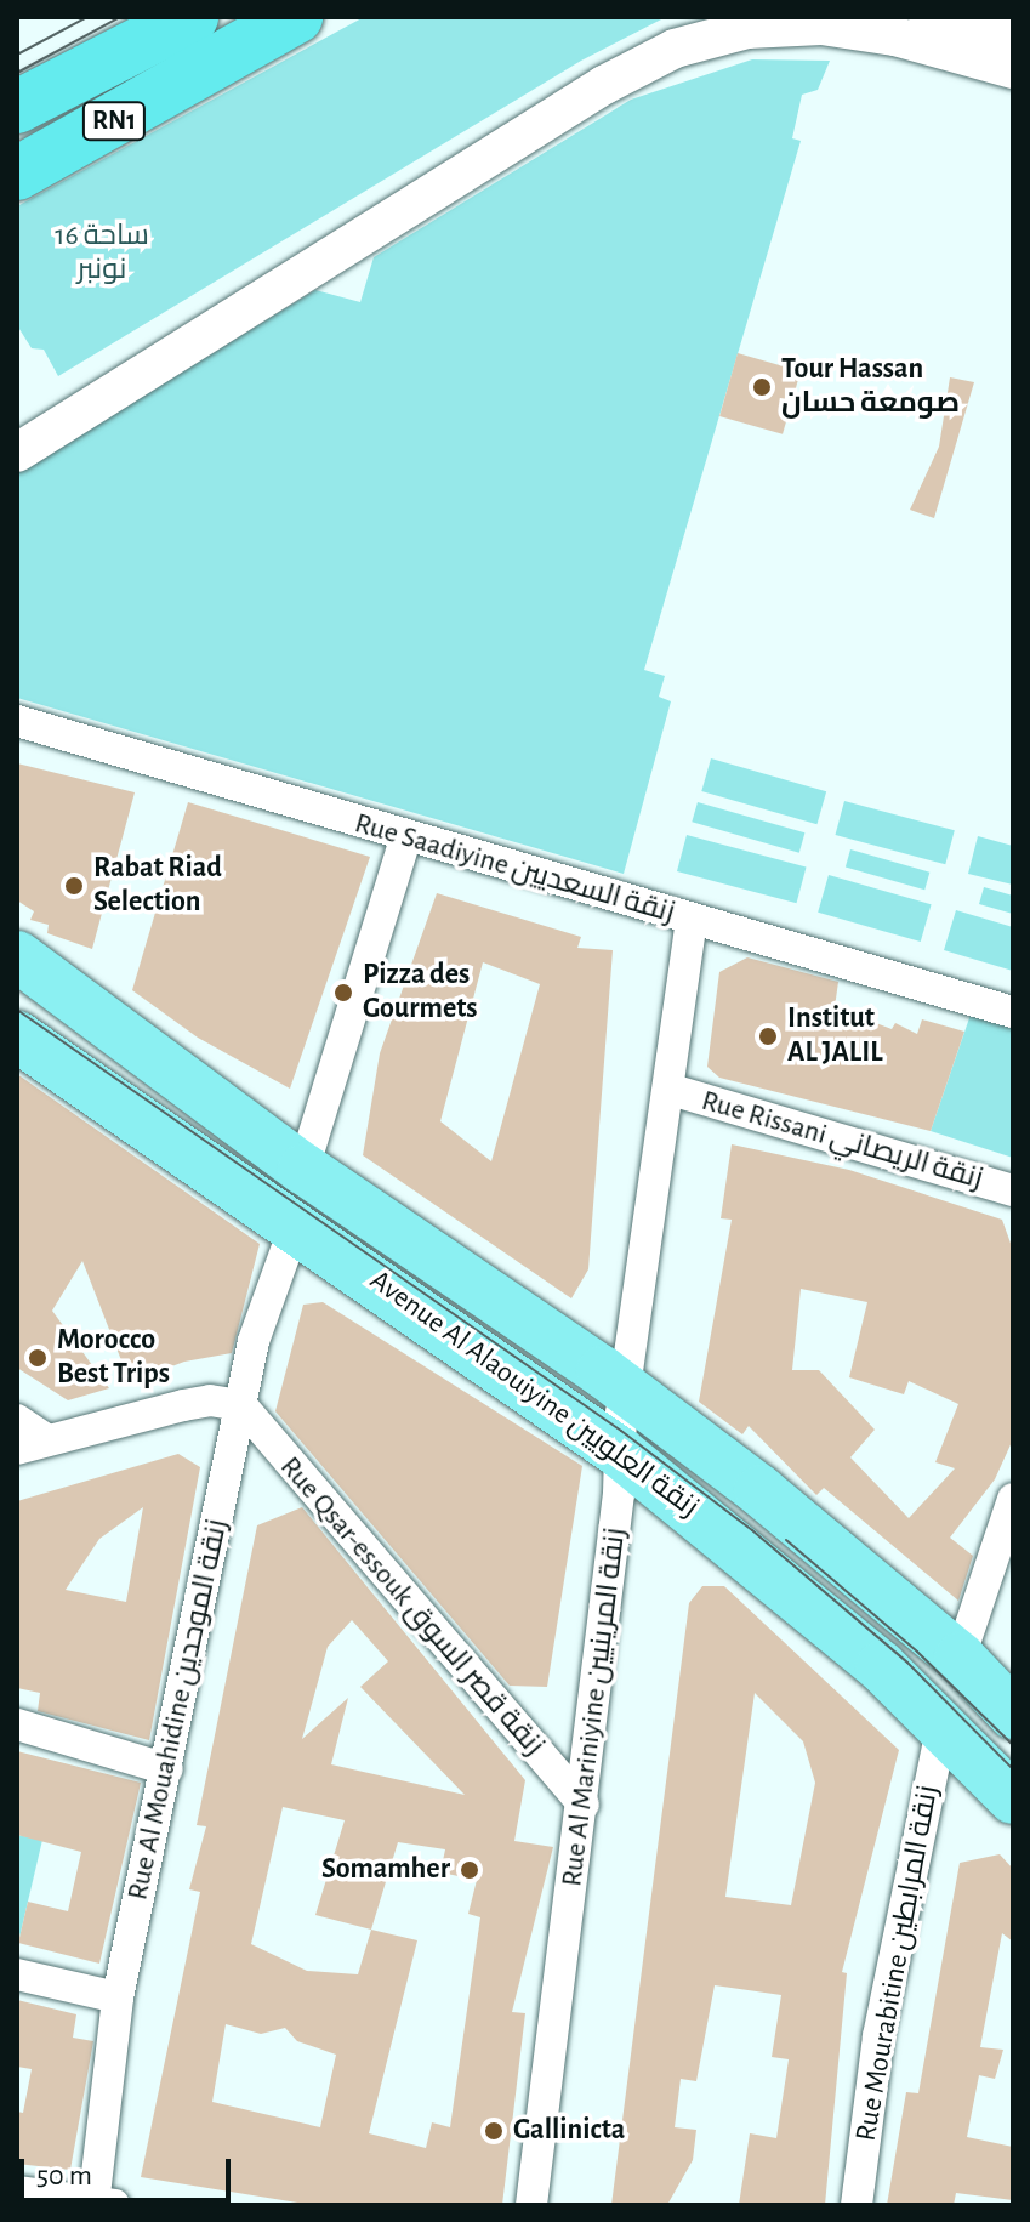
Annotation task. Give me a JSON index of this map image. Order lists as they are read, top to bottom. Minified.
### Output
{"streets":{"highway":["RN1"],"main road":["Avenue Al Alaouiyine زنقة العلويين"],"street":["Rue Saadiyine زنقة السعديين","Rue Rissani زنقة الريصاني","Rue Qsar-essouk زنقة قصر السوق","Rue Al Mariniyine زنقة المرينيين","Rue Al Mouahidine زنقة الموحدين","Rue Mourabitine زنقة المرابطين"]},"crossings":[["Rue Saadiyine زنقة السعديين","Rue Al Mariniyine زنقة المرينيين"],["Rue Rissani زنقة الريصاني","Rue Al Mariniyine زنقة المرينيين"],["Avenue Al Alaouiyine زنقة العلويين","Rue Al Mariniyine زنقة المرينيين"],["Avenue Al Alaouiyine زنقة العلويين","Rue Al Mouahidine زنقة الموحدين"],["Avenue Al Alaouiyine زنقة العلويين","Rue Mourabitine زنقة المرابطين"],["Rue Qsar-essouk زنقة قصر السوق","Rue Al Mariniyine زنقة المرينيين"],["Rue Qsar-essouk زنقة قصر السوق","Rue Al Mouahidine زنقة الموحدين"]],"parks":["ساحة 16 نونبر"],"places":["Tour Hassan صومعة حسان","Rabat Riad Selection","Pizza des Gourmets","Institut AL JALIL","Morocco Best Trips","Somamher","Gallinicta"],"scale_bar":"50 m"}
